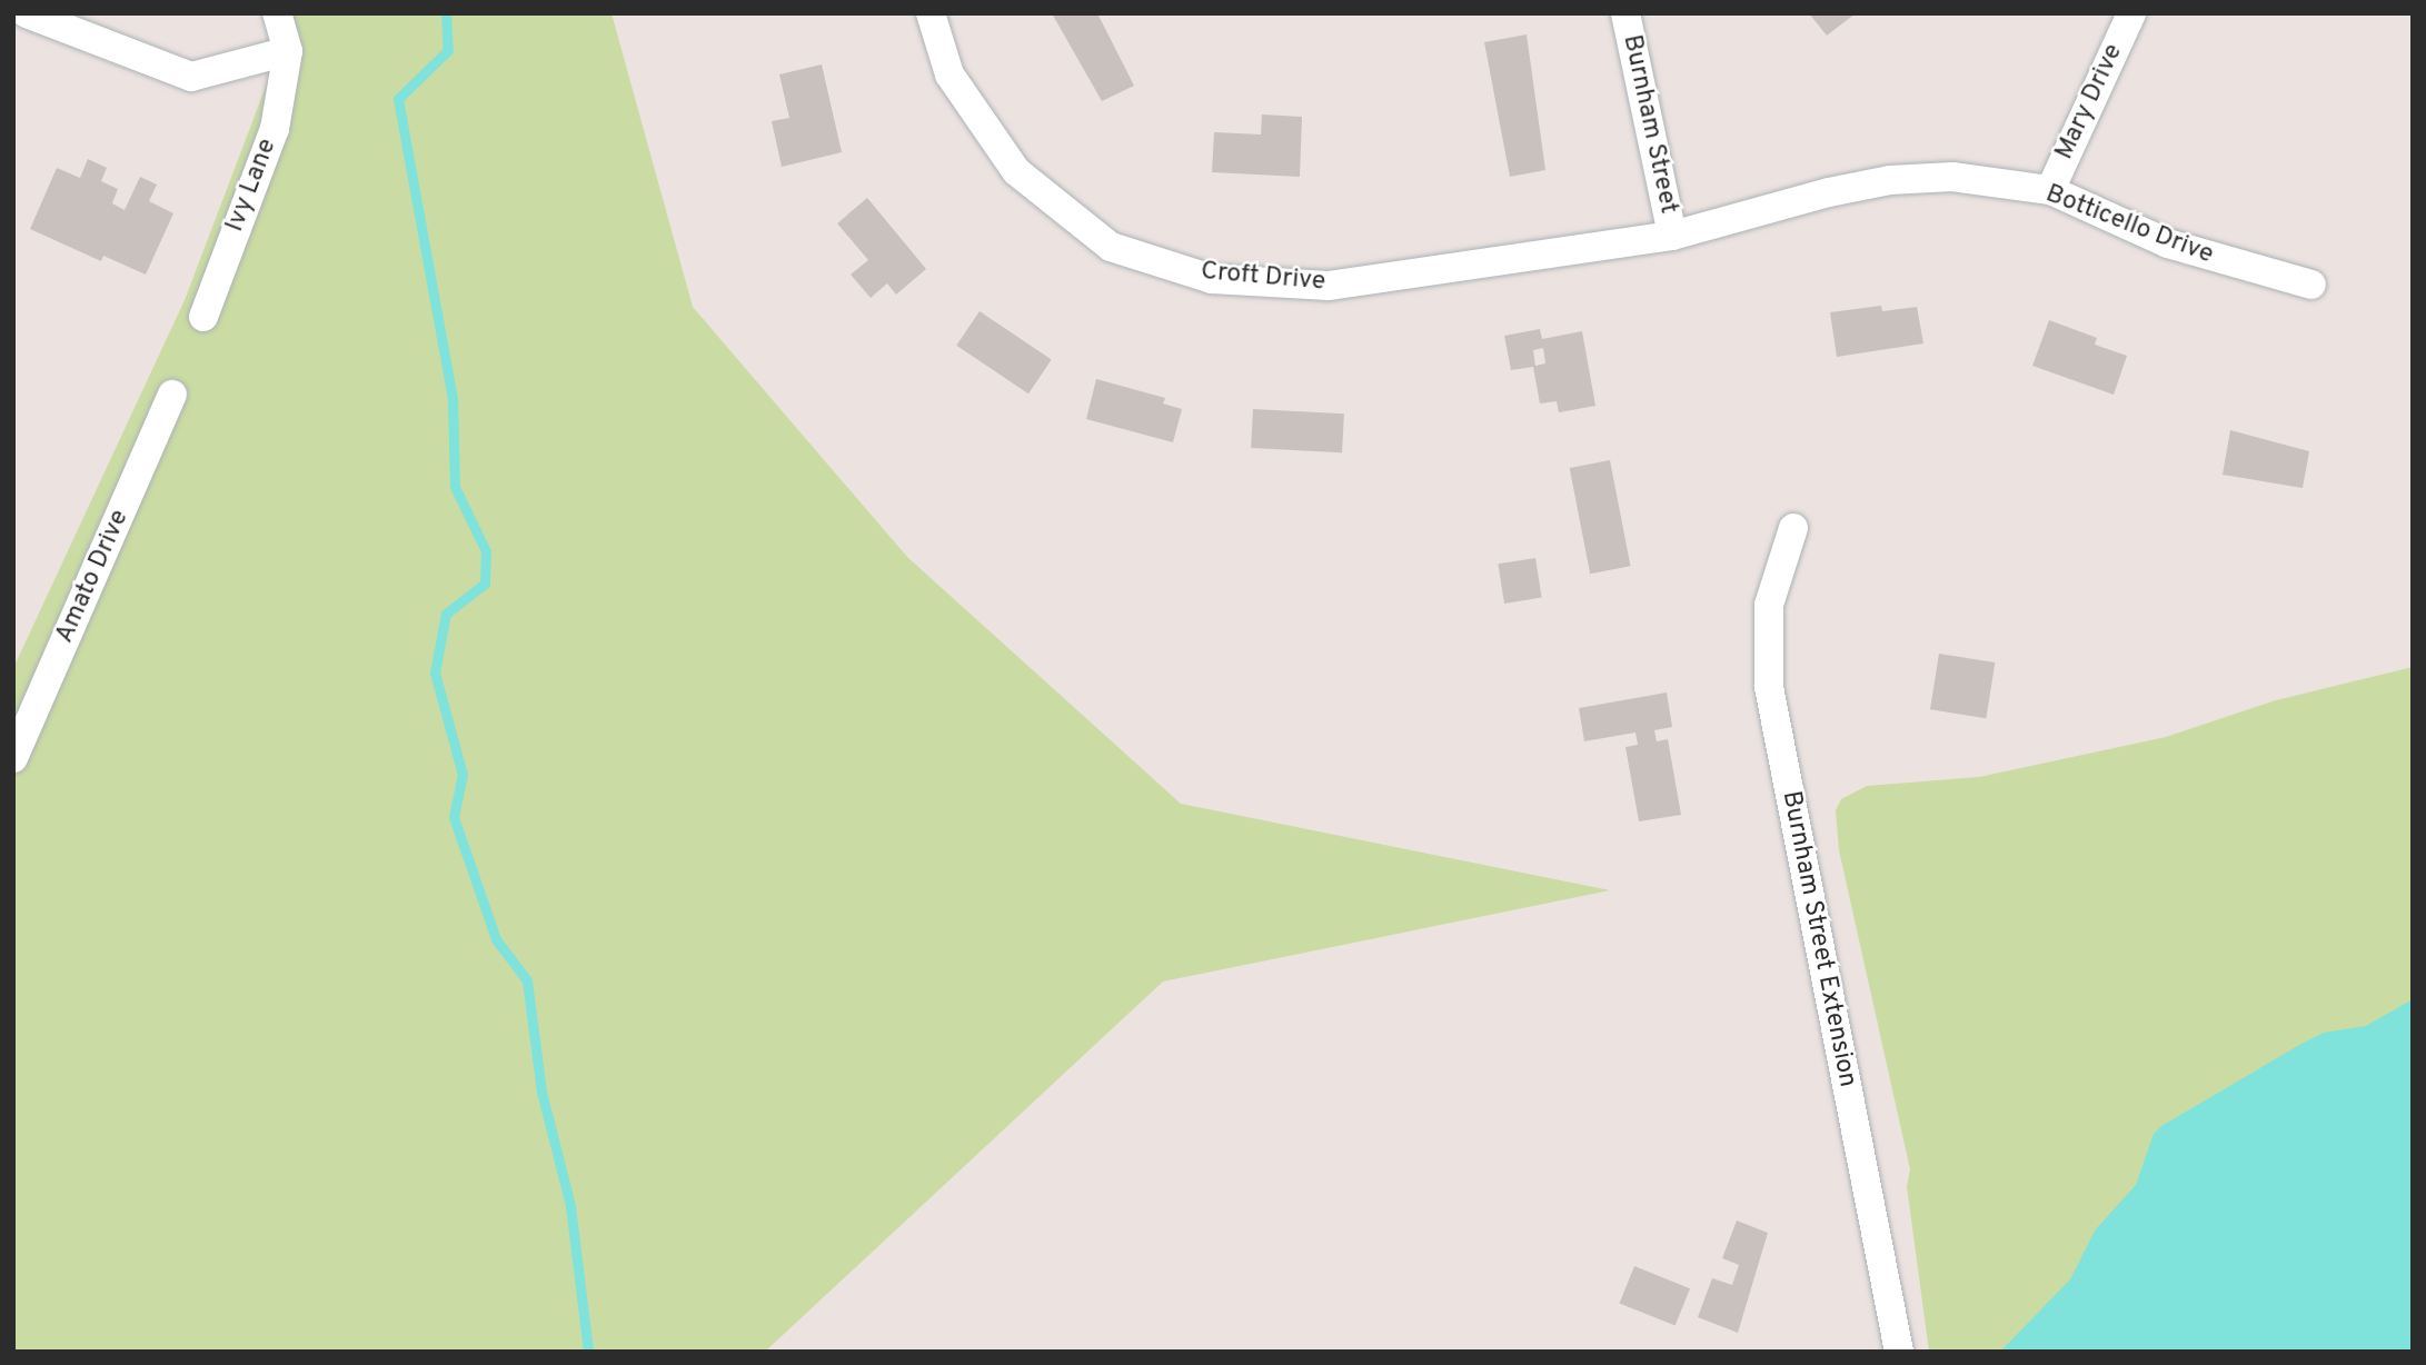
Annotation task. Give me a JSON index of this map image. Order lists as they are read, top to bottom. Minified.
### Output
{"streets":{"street":["Mary Drive","Burnham Street","Ivy Lane","Botticello Drive","Croft Drive","Amato Drive","Burnham Street Extension"]},"crossings":[["Mary Drive","Botticello Drive"],["Burnham Street","Botticello Drive"],["Burnham Street","Croft Drive"],["Botticello Drive","Croft Drive"]]}
